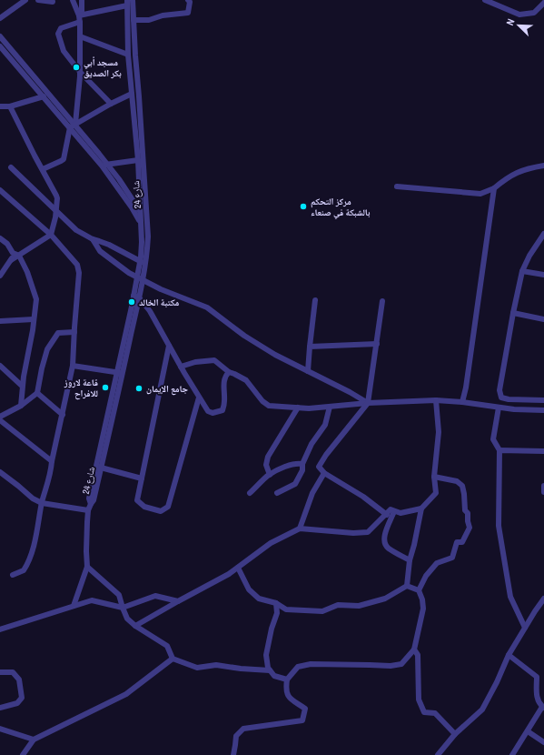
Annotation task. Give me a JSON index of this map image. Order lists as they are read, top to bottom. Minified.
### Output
{"streets":{"street":["شارع 24"]},"places":["مسجد أبي بكر الصديق","مركز التحكم بالشبكة في صنعاء","مكتبة الخالد","قاعة لاروز للافراح","جامع الإيمان"],"north":"top left"}
